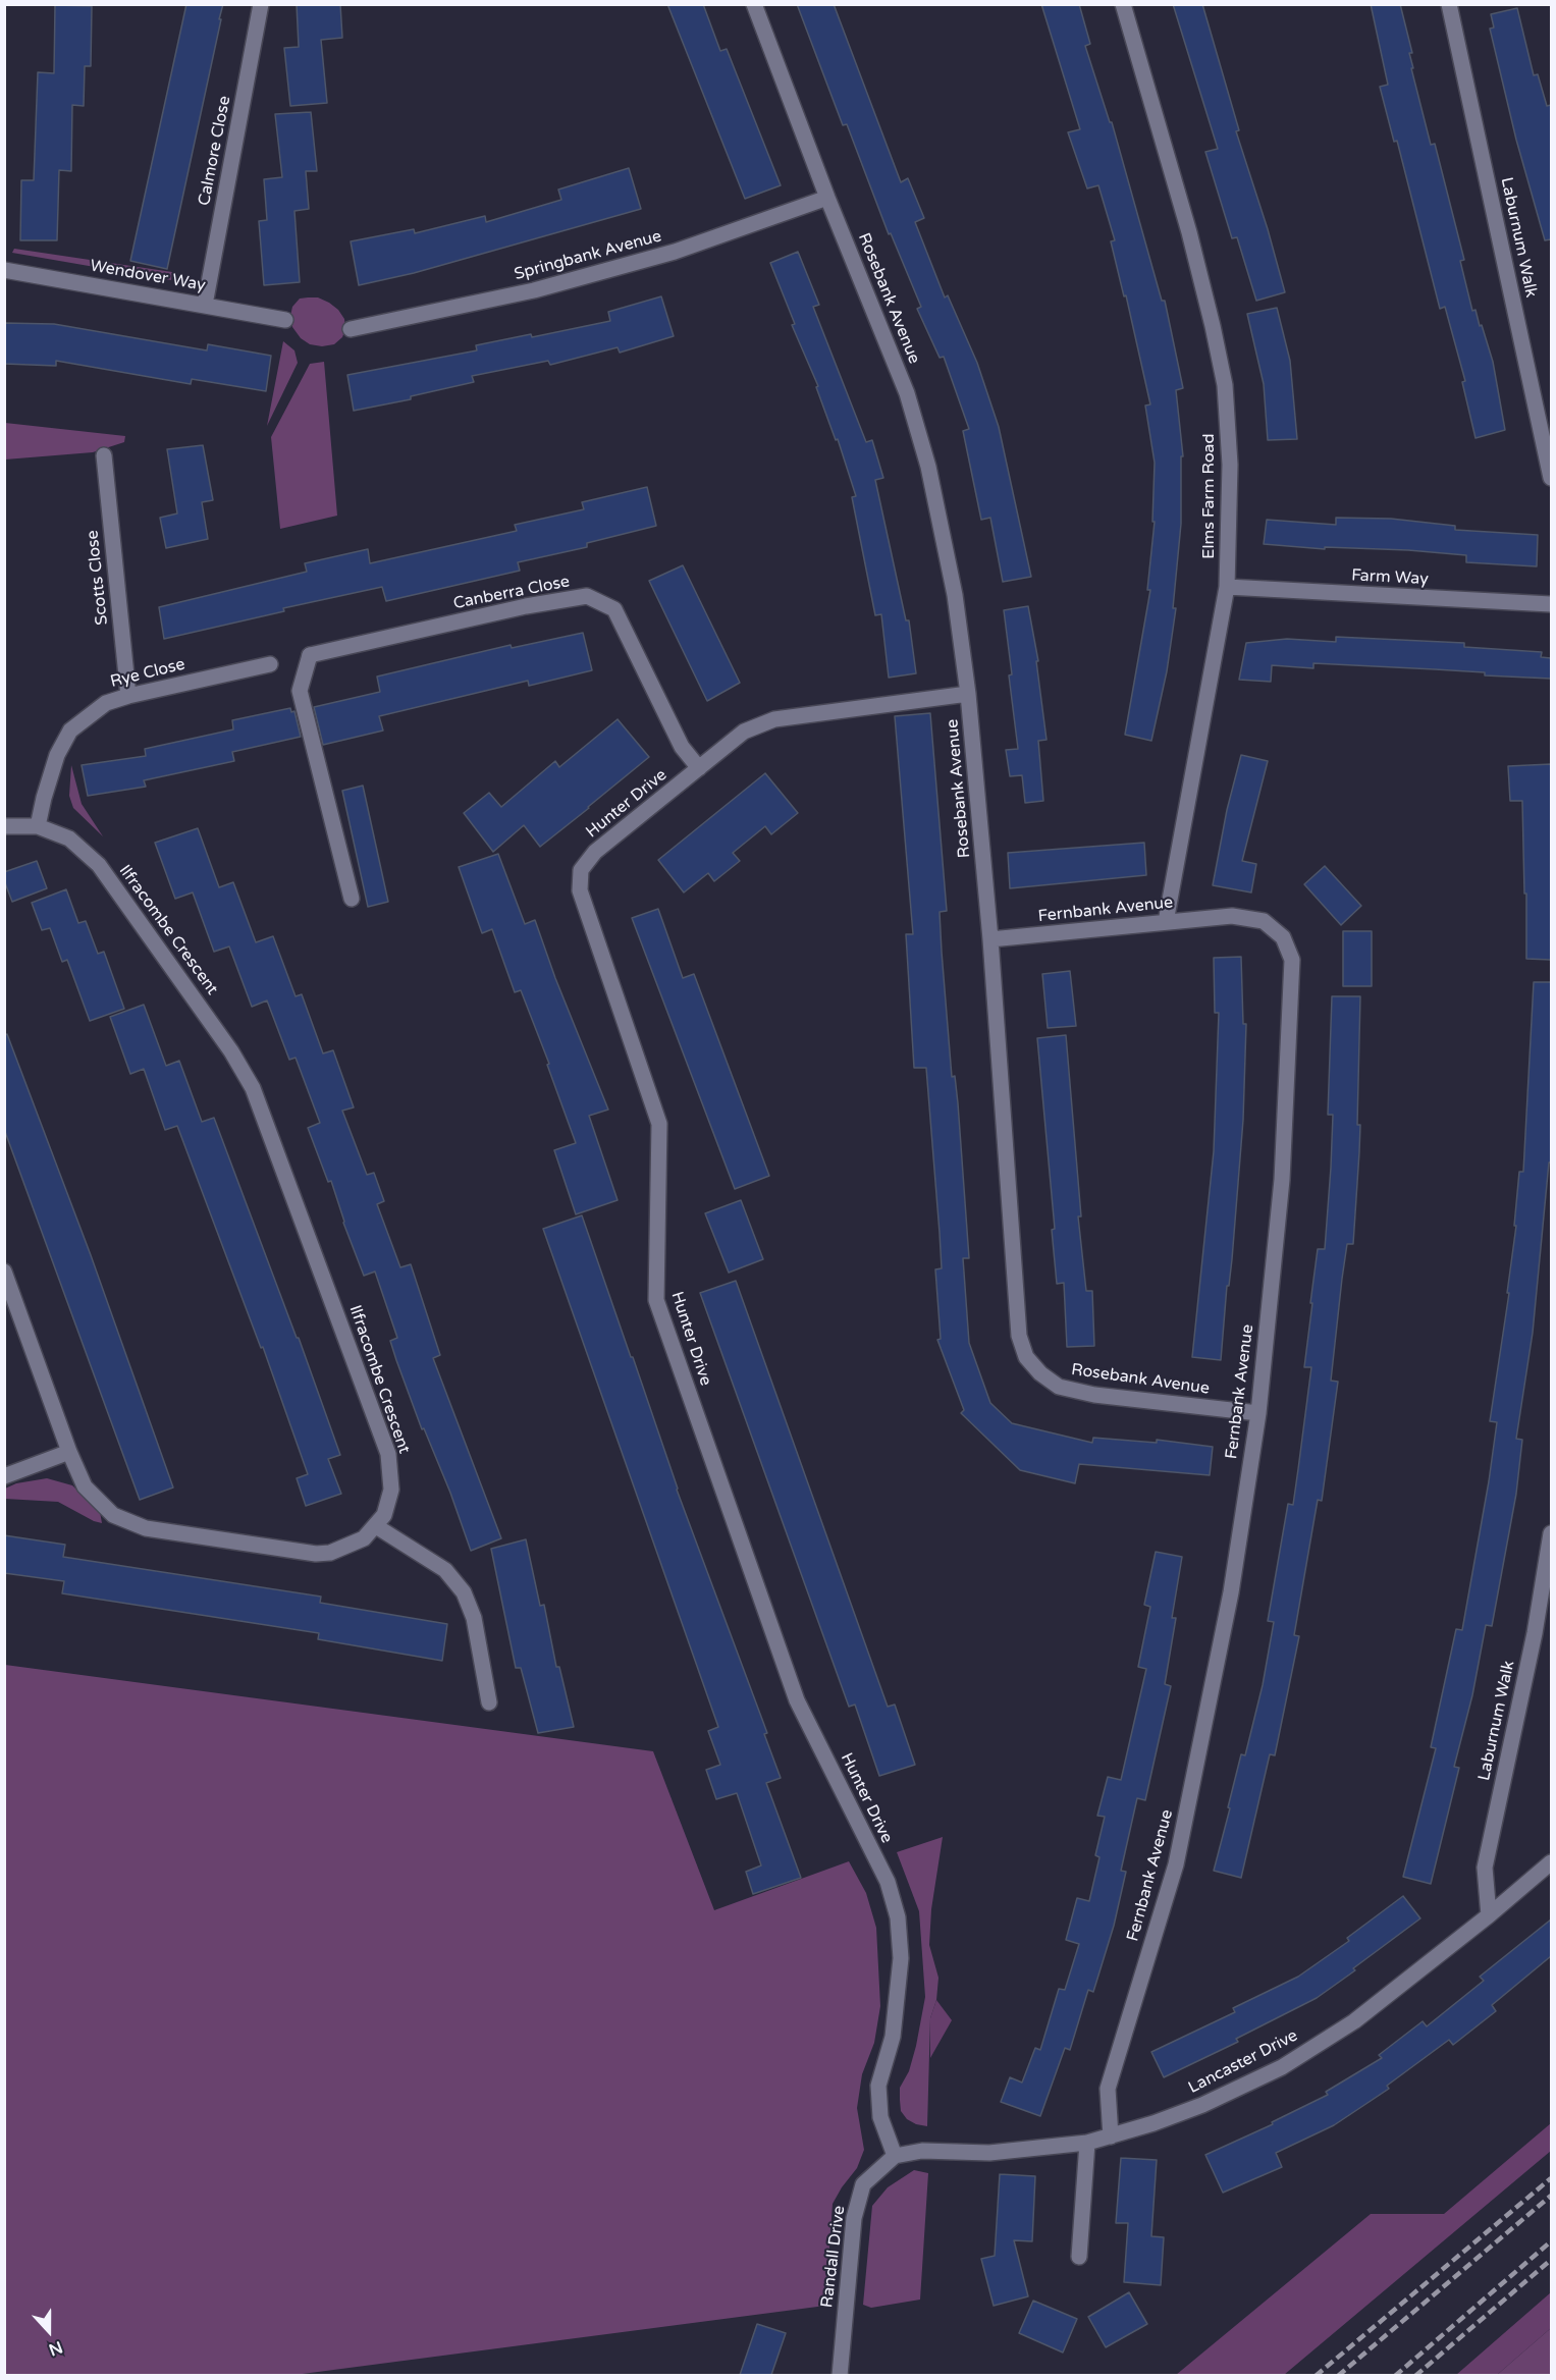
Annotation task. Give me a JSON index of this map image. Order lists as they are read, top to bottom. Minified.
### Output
{"streets":{"street":["Calmore Close","Laburnum Walk","Springbank Avenue","Wendover Way","Rosebank Avenue","Elms Farm Road","Scotts Close","Farm Way","Canberra Close","Rye Close","Hunter Drive","Fernbank Avenue","Ilfracombe Crescent","Lancaster Drive","Randall Drive"]},"crossings":[["Calmore Close","Wendover Way"],["Laburnum Walk","Lancaster Drive"],["Springbank Avenue","Rosebank Avenue"],["Rosebank Avenue","Hunter Drive"],["Rosebank Avenue","Fernbank Avenue"],["Elms Farm Road","Farm Way"],["Elms Farm Road","Fernbank Avenue"],["Scotts Close","Rye Close"],["Canberra Close","Hunter Drive"],["Rye Close","Ilfracombe Crescent"],["Hunter Drive","Lancaster Drive"],["Hunter Drive","Randall Drive"],["Fernbank Avenue","Lancaster Drive"],["Lancaster Drive","Randall Drive"]],"north":"bottom"}
